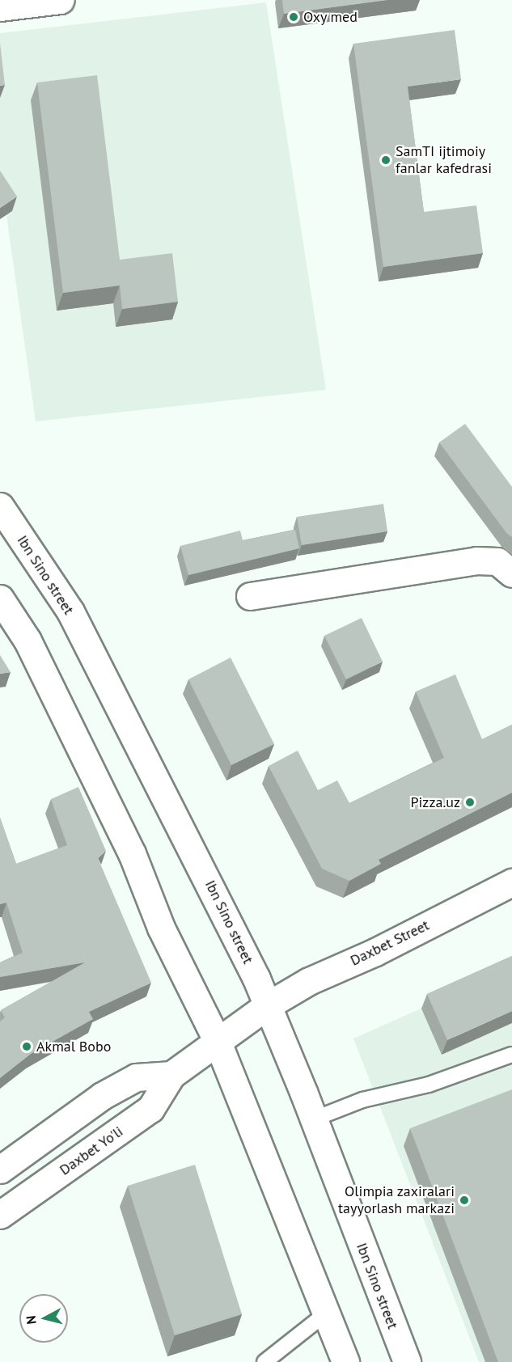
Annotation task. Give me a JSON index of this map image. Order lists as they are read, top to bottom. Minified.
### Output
{"streets":{"main road":["Ibn Sino street","Daxbet Street","Daxbet Yo'li"]},"crossings":[["Ibn Sino street","Daxbet Street"],["Ibn Sino street","Daxbet Yo'li"],["Daxbet Street","Daxbet Yo'li"]],"places":["Oxy med","SamTI ijtimoiy fanlar kafedrasi","Pizza.uz","Akmal Bobo","Olimpia zaxiralari tayyorlash markazi"],"north":"left"}
